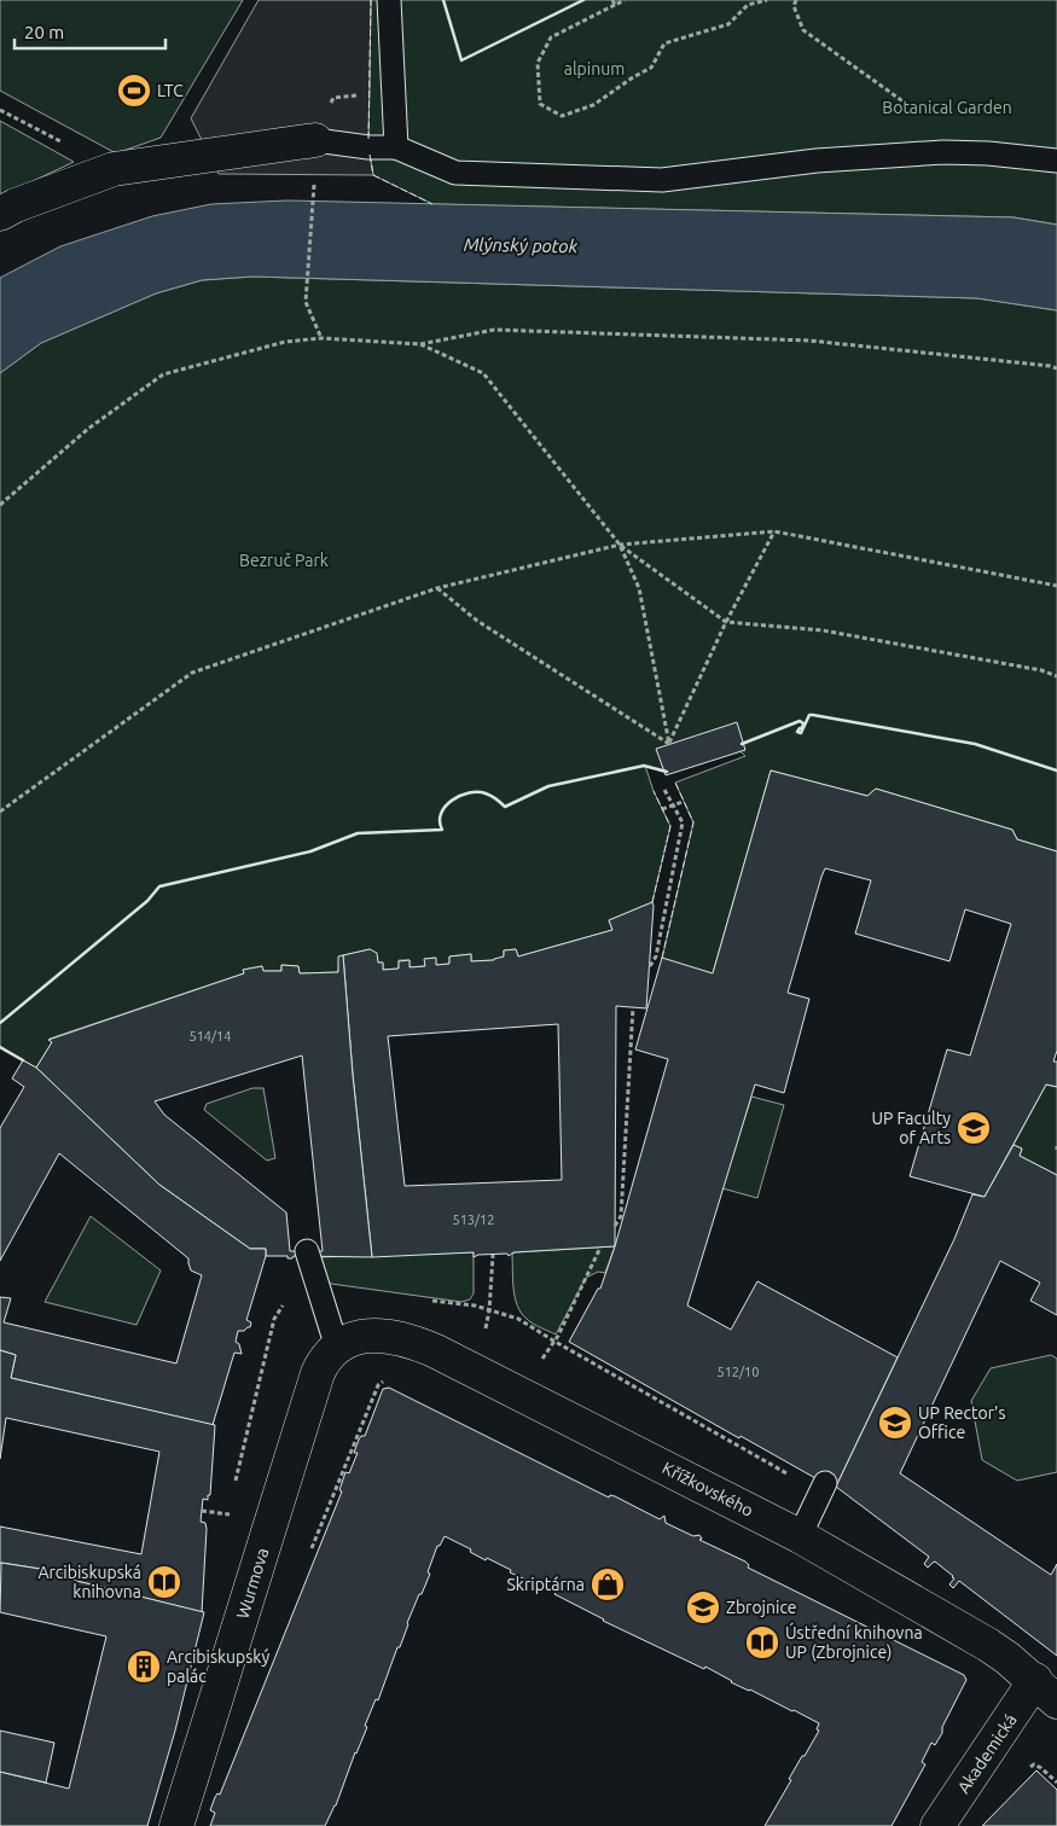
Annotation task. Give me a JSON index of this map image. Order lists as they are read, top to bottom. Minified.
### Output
{"streets":{"street":["Křížkovského","Wurmova","Akademická"]},"crossings":[["Křížkovského","Wurmova"],["Křížkovského","Akademická"]],"water":["Mlýnský potok"],"parks":["alpinum","Botanical Garden","Bezruč Park"],"places":{"sports":["LTC"],"school or university":["UP Faculty of Arts","UP Rector's Office","Zbrojnice"],"library":["Arcibiskupská knihovna","Ústřední knihovna UP (Zbrojnice)"],"shop":["Skriptárna"],"building":["Arcibiskupský palác"]},"house_numbers":["514/14","513/12","512/10"],"scale_bar":"20 m"}
